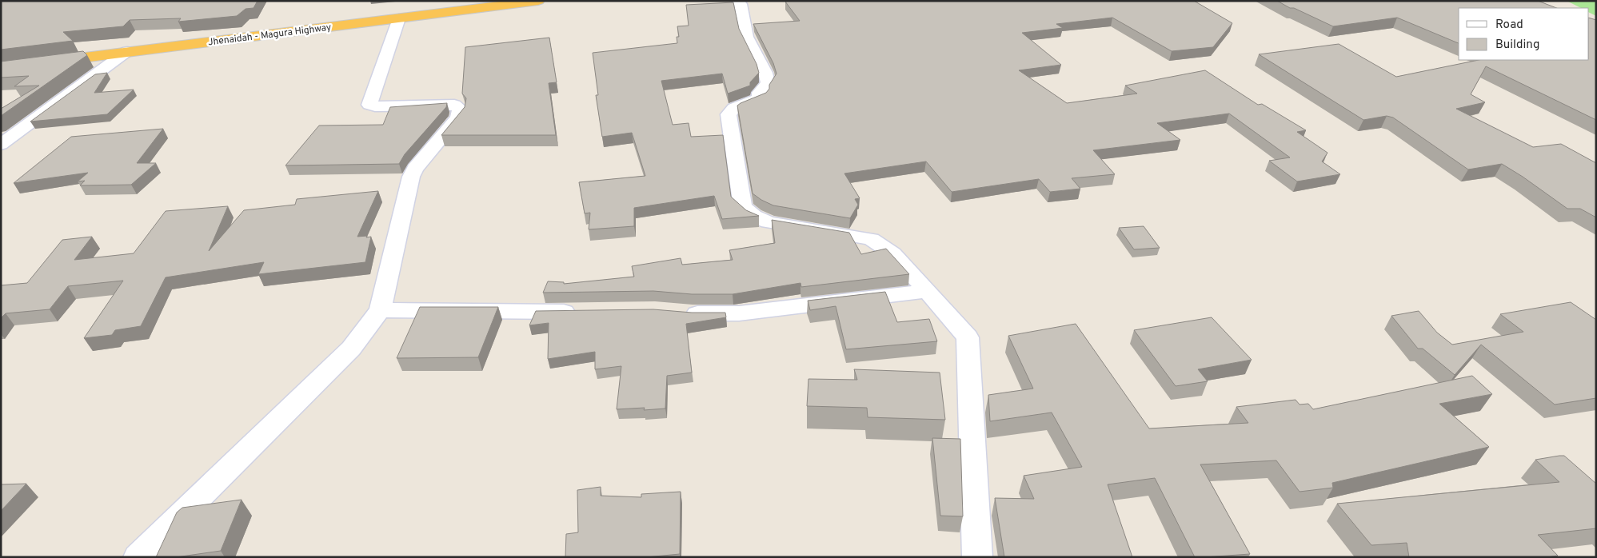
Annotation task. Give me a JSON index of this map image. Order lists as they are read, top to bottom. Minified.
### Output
{"streets":{"highway":["Jhenaidah - Magura Highway"]},"legend":["Road","Building"]}
